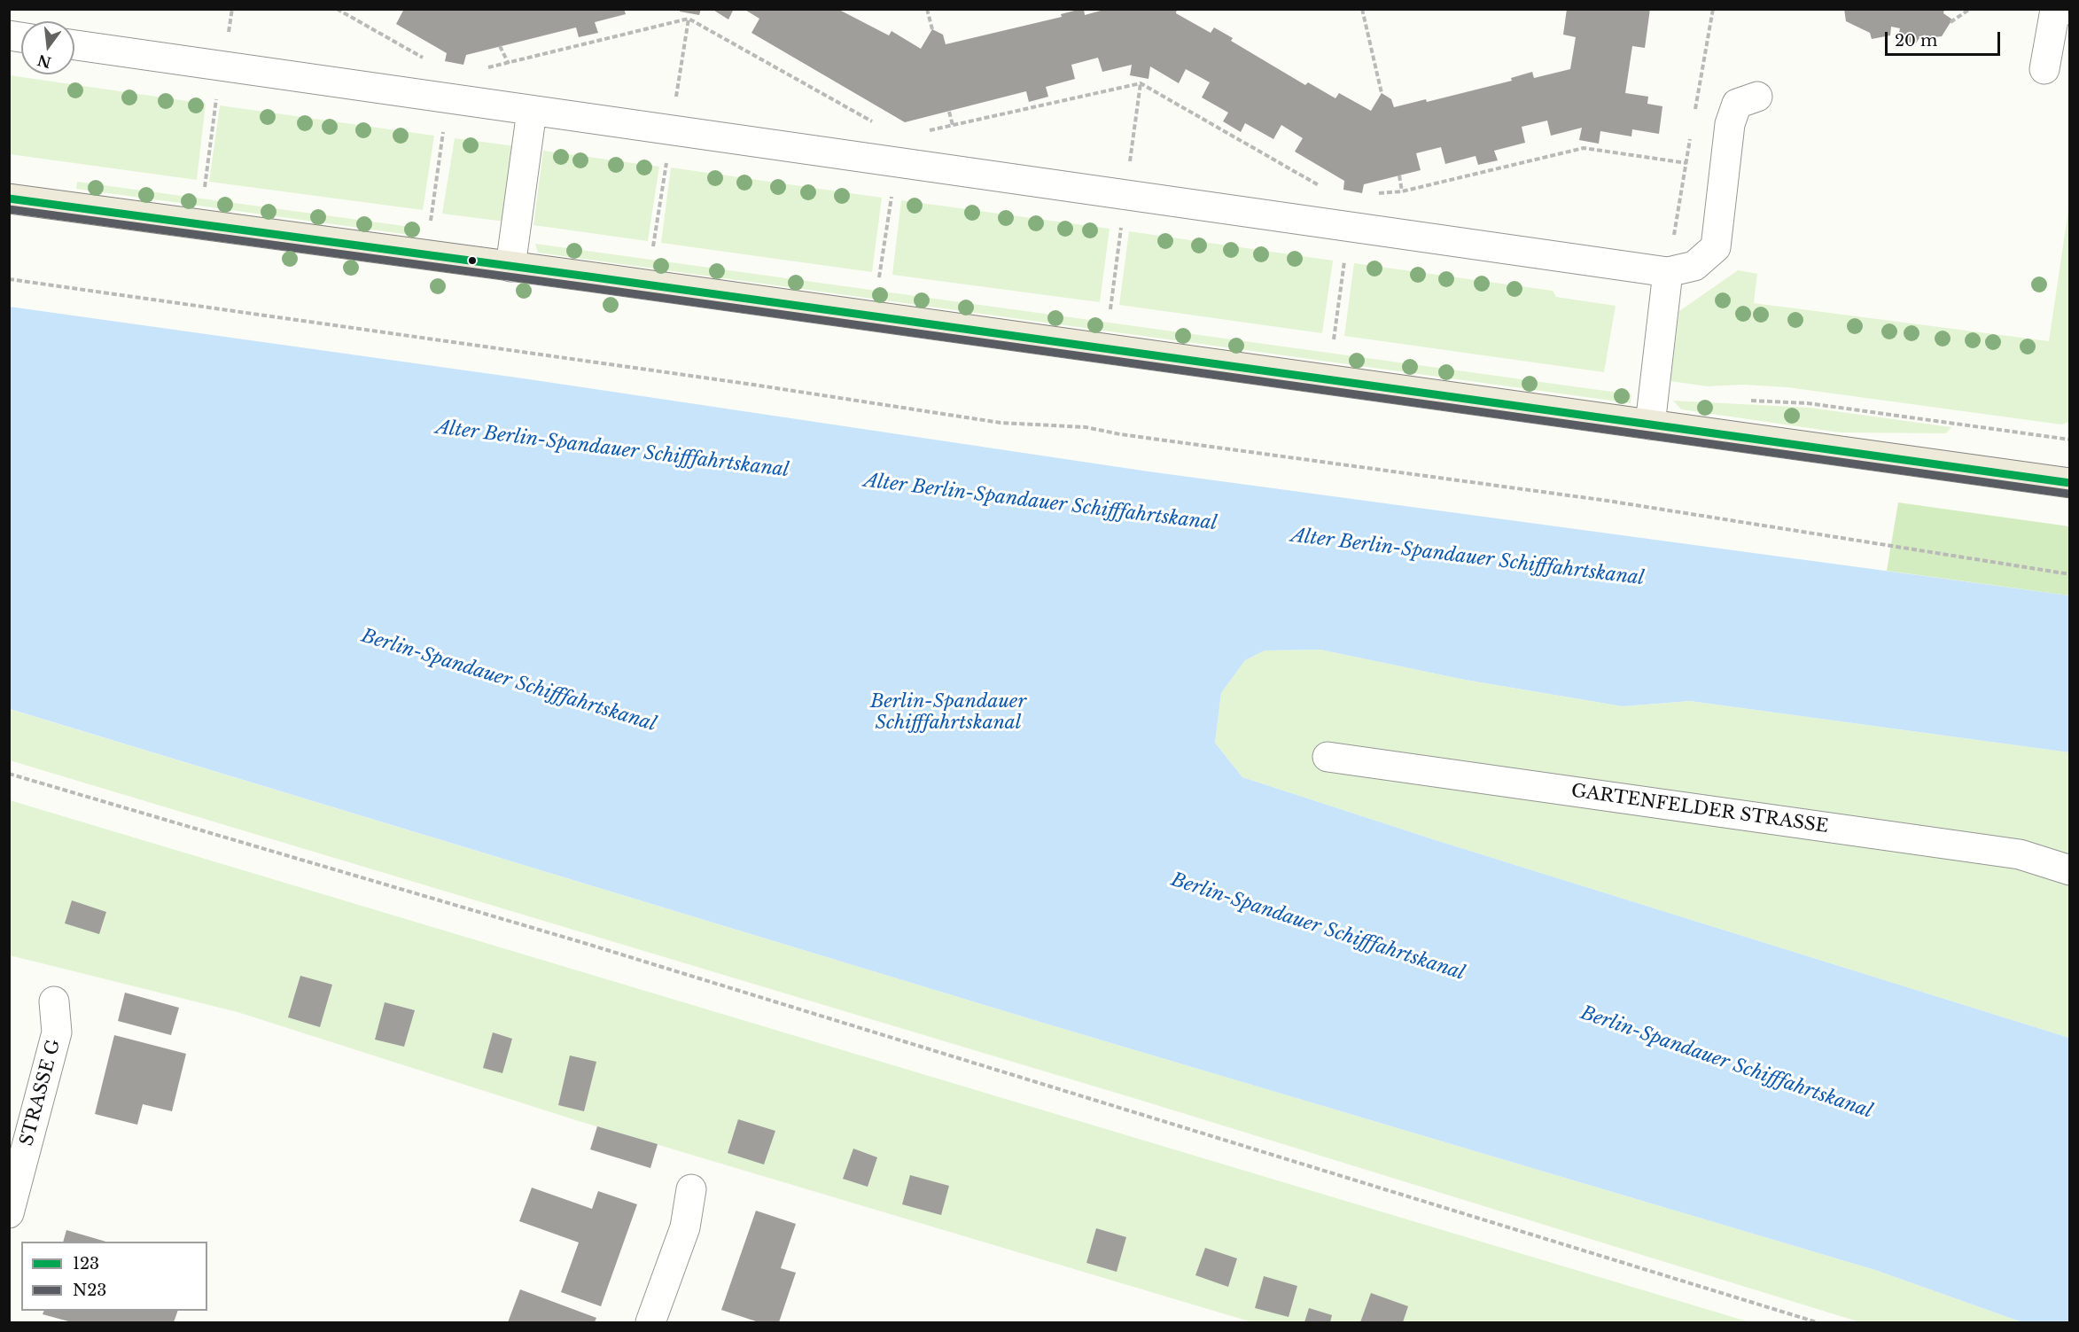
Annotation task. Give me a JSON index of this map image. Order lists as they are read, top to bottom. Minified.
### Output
{"streets":{"street":["GARTENFELDER STRASSE","STRASSE G"]},"water":["Alter Berlin-Spandauer Schifffahrtskanal","Berlin-Spandauer Schifffahrtskanal"],"lines":["transit line 123","transit line N23"],"legend":["123","N23"],"scale_bar":"20 m","north":"bottom"}
